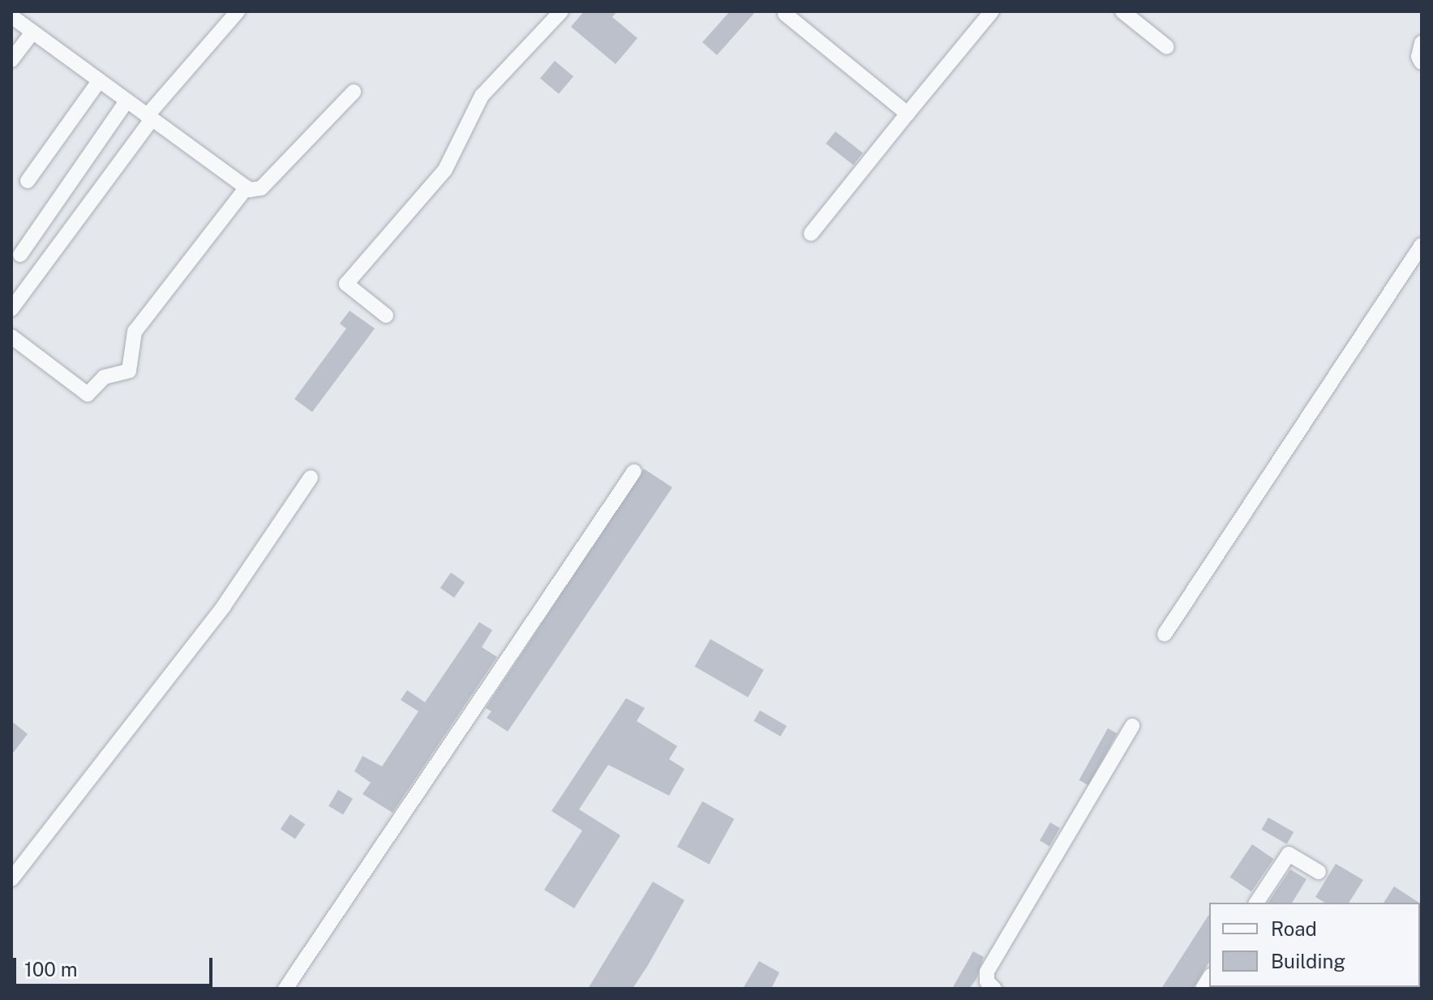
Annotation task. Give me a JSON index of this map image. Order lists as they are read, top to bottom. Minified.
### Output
{"legend":["Road","Building"],"scale_bar":"100 m"}
